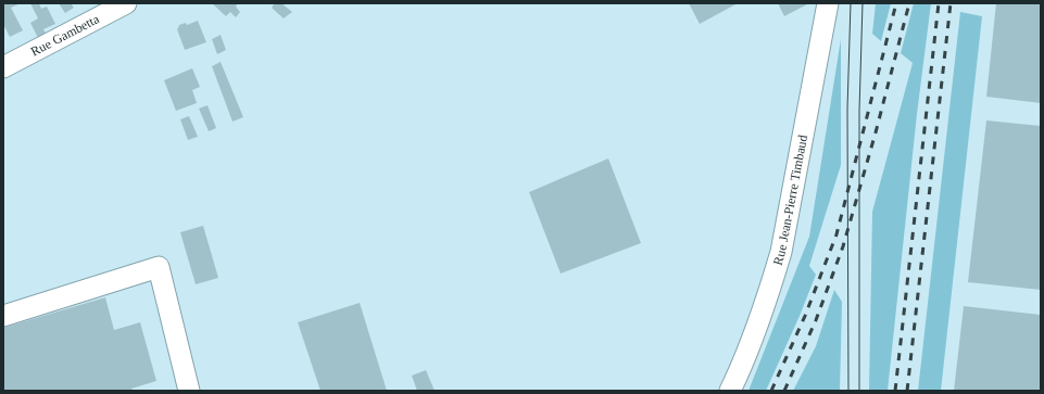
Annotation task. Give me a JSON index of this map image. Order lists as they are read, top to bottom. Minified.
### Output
{"streets":{"street":["Rue Gambetta","Rue Jean-Pierre Timbaud"]}}
